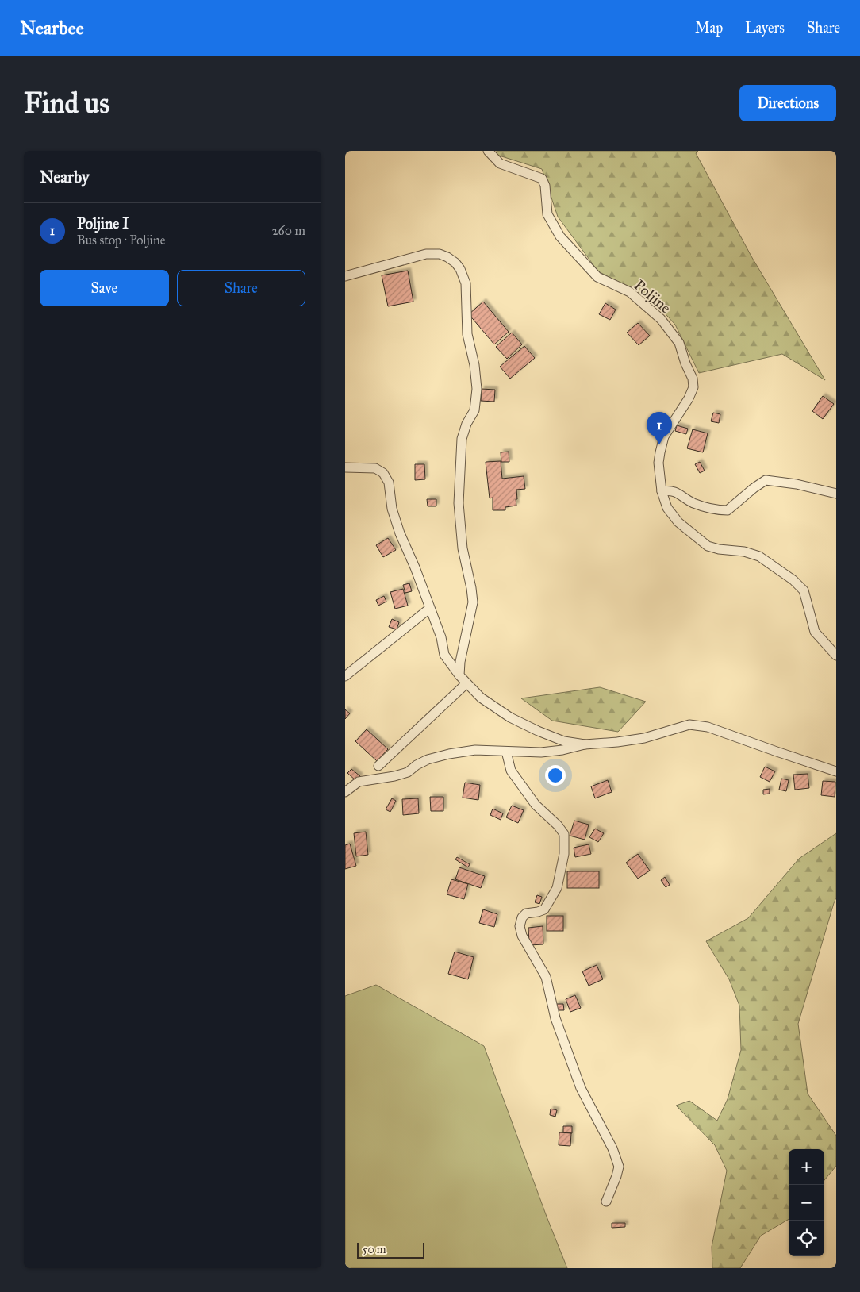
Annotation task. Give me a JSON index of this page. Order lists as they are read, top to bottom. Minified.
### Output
{"streets":{"street":["Poljine"]},"scale_bar":"50 m","page":{"header":"Nearbee","nav":["Map","Layers","Share"],"buttons":["Directions",["Save","Share"]],"title":"Find us","heading":"Nearby","list":[{"mark":"1","name":"Poljine I","note":"Bus stop · Poljine","value":"260 m"}],"pins":"1","map_buttons":["+","−"],"scale":"50 m"}}
